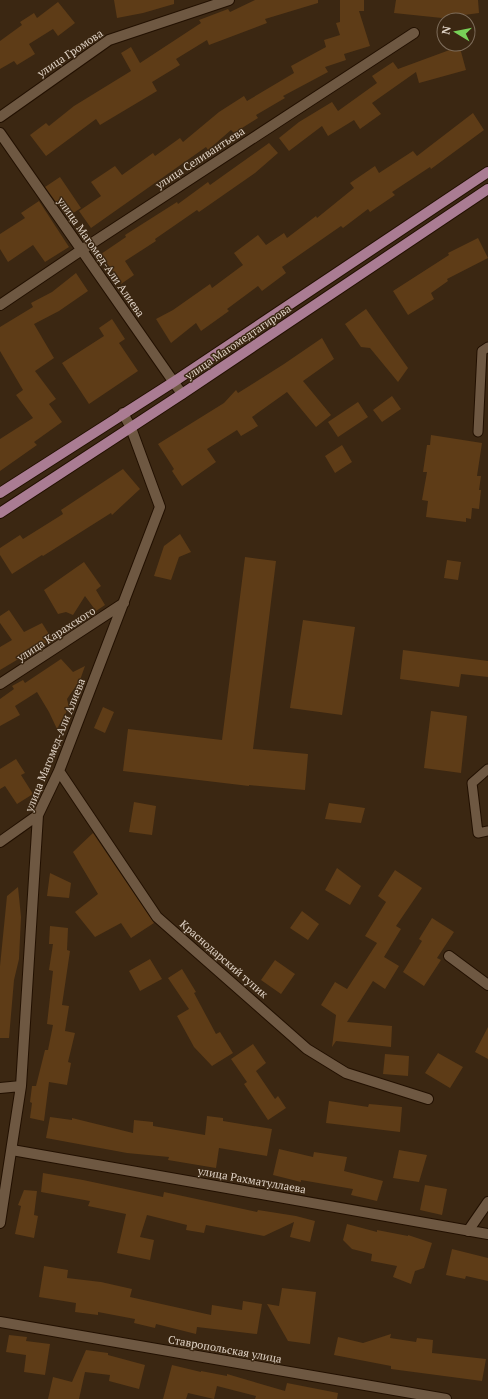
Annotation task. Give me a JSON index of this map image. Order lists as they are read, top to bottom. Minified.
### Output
{"streets":{"main road":["улица Магомедтагирова"],"street":["улица Громова","улица Селивантьева","улица Магомед-Али Алиева","улица Карахского","Краснодарский тупик","улица Рахматуллаева","Ставропольская улица"]},"crossings":[["улица Селивантьева","улица Магомед-Али Алиева"],["улица Магомед-Али Алиева","улица Магомедтагирова"],["улица Магомед-Али Алиева","улица Карахского"],["улица Магомед-Али Алиева","Краснодарский тупик"],["улица Магомед-Али Алиева","улица Рахматуллаева"]],"north":"left"}
